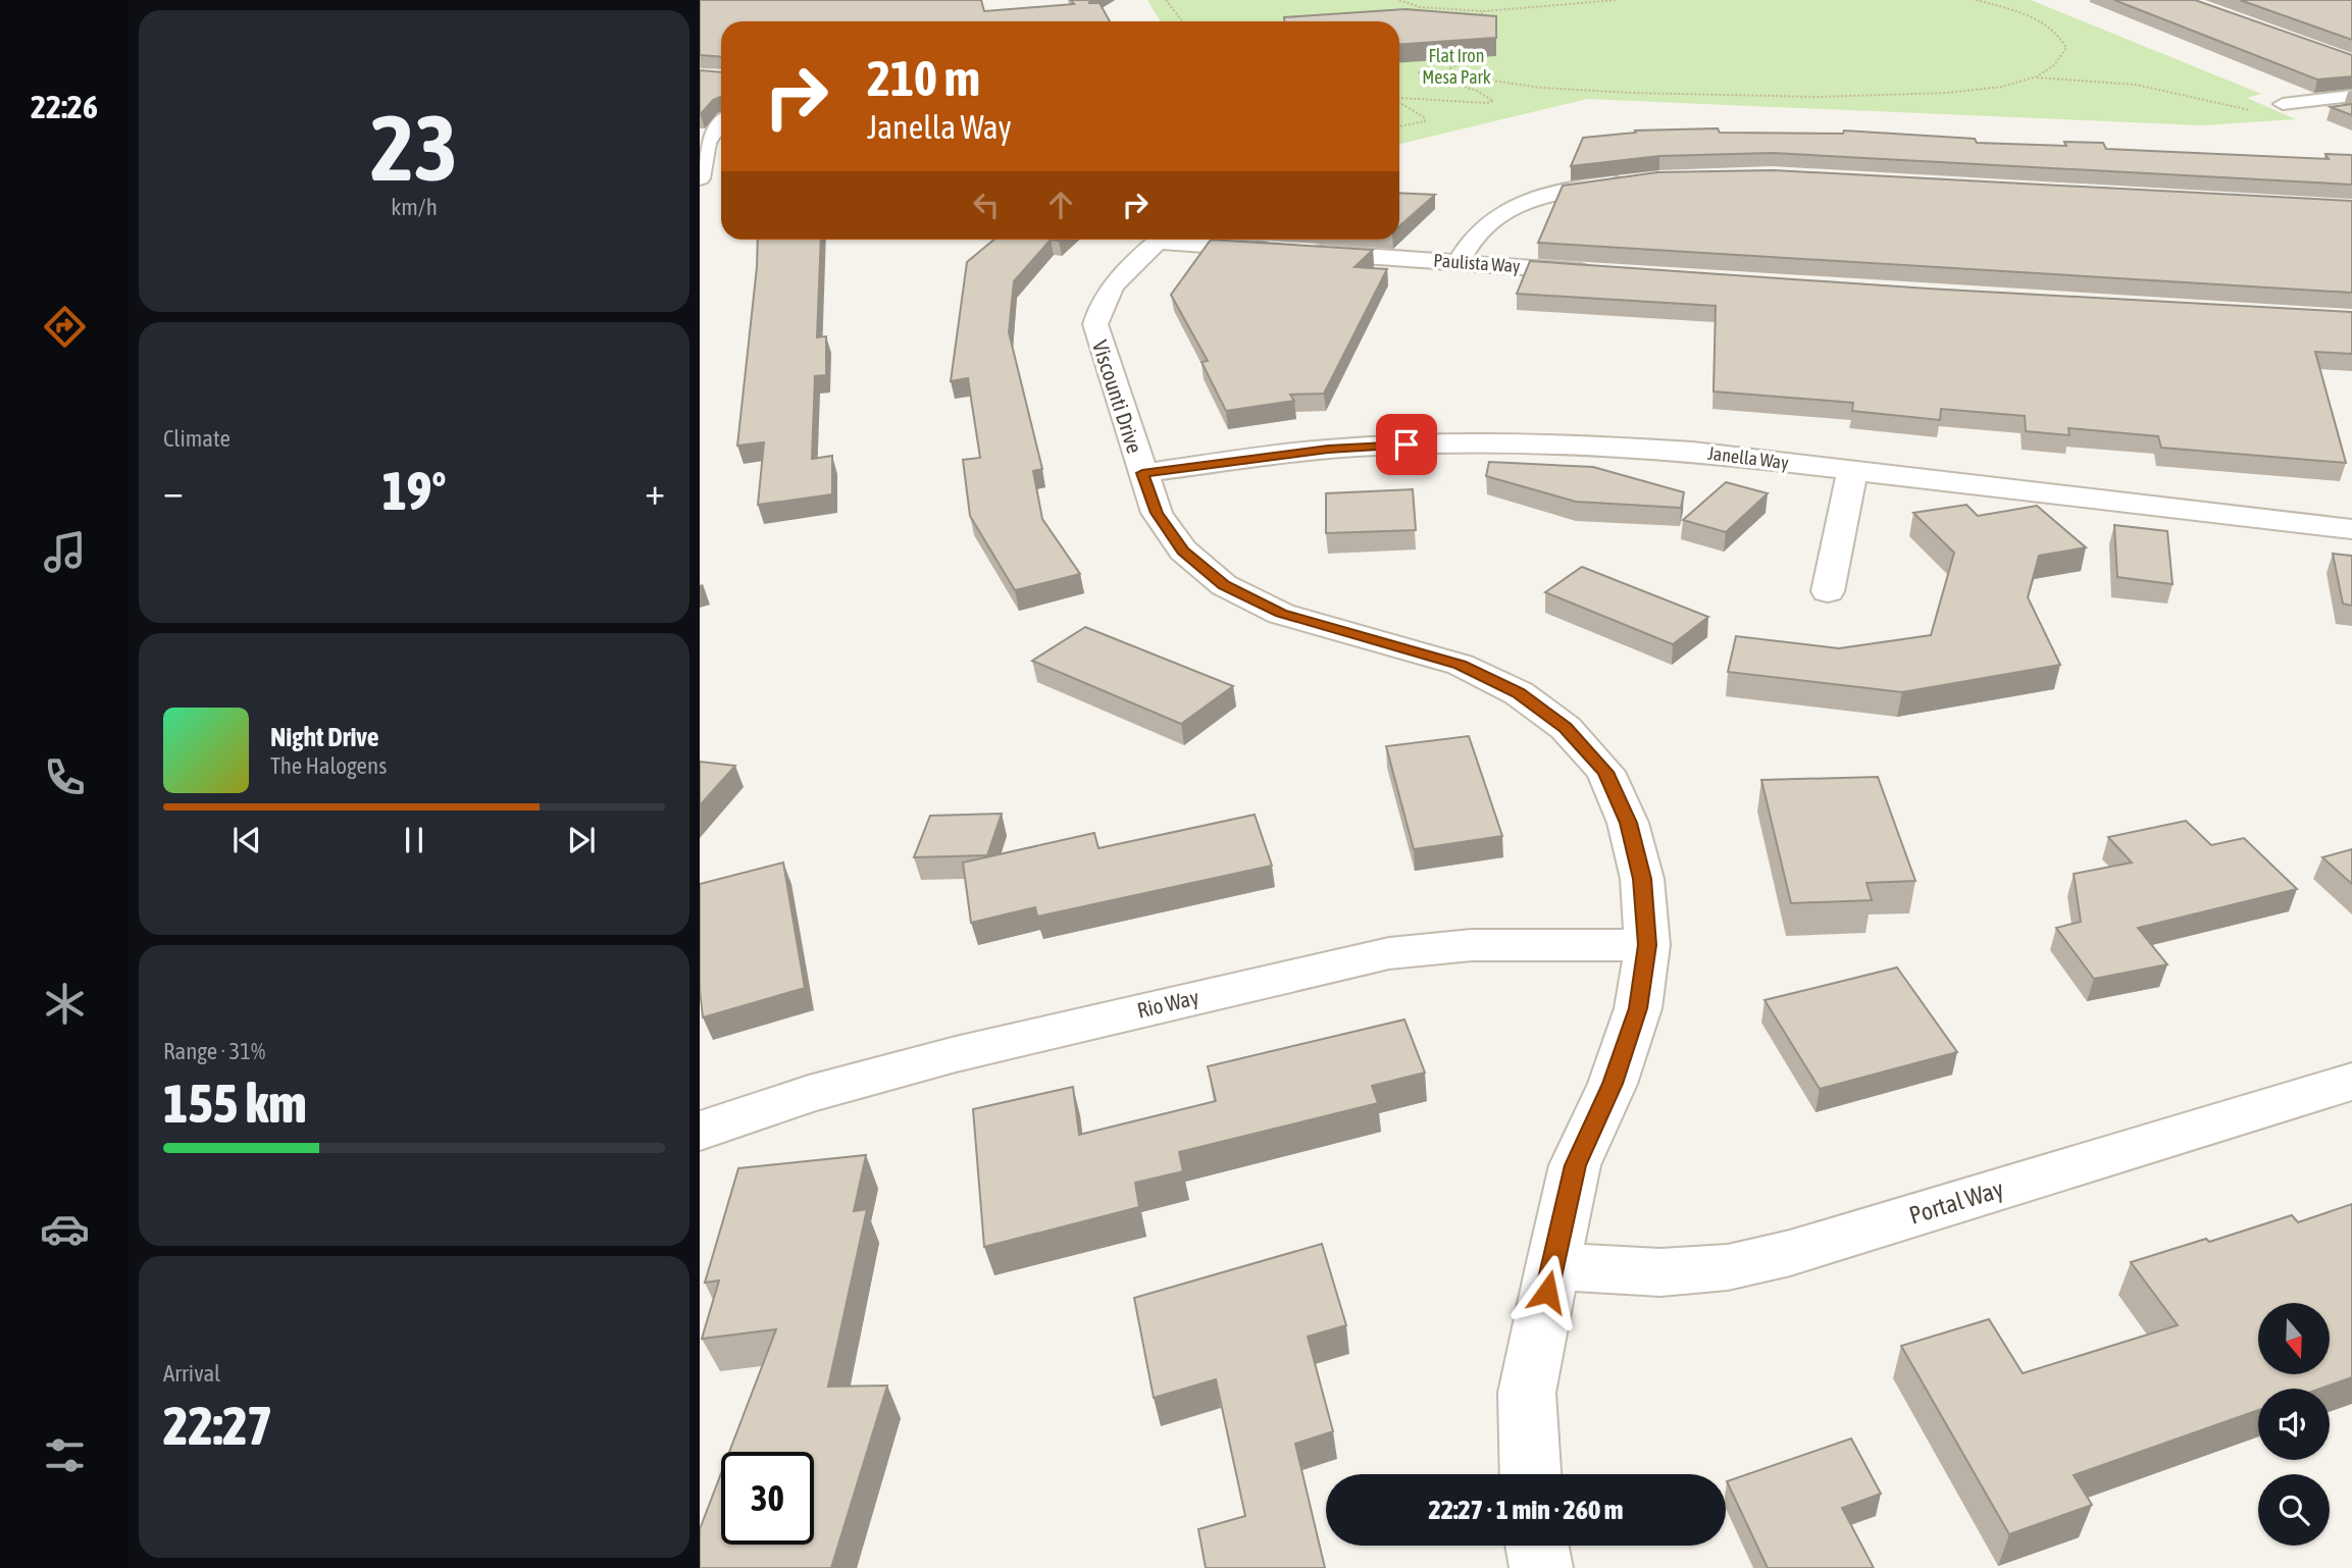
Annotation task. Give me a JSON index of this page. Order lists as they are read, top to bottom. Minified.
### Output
{"streets":{"street":["Paulista Way","Viscounti Drive","Janella Way","Rio Way","Portal Way"]},"crossings":[["Viscounti Drive","Janella Way"],["Viscounti Drive","Rio Way"],["Viscounti Drive","Portal Way"]],"parks":["Flat Iron Mesa Park"],"north":"bottom","page":{"tabs":"22:26","tile":[["23","km/h"],"Climate",["Range · 31%","155 km"],["Arrival","22:27"]],"turn":["210 m","Janella Way"],"heat":["−","19°","+"],"song":["Night Drive","The Halogens"],"limit":"30","trip":"22:27 · 1 min · 260 m"}}
